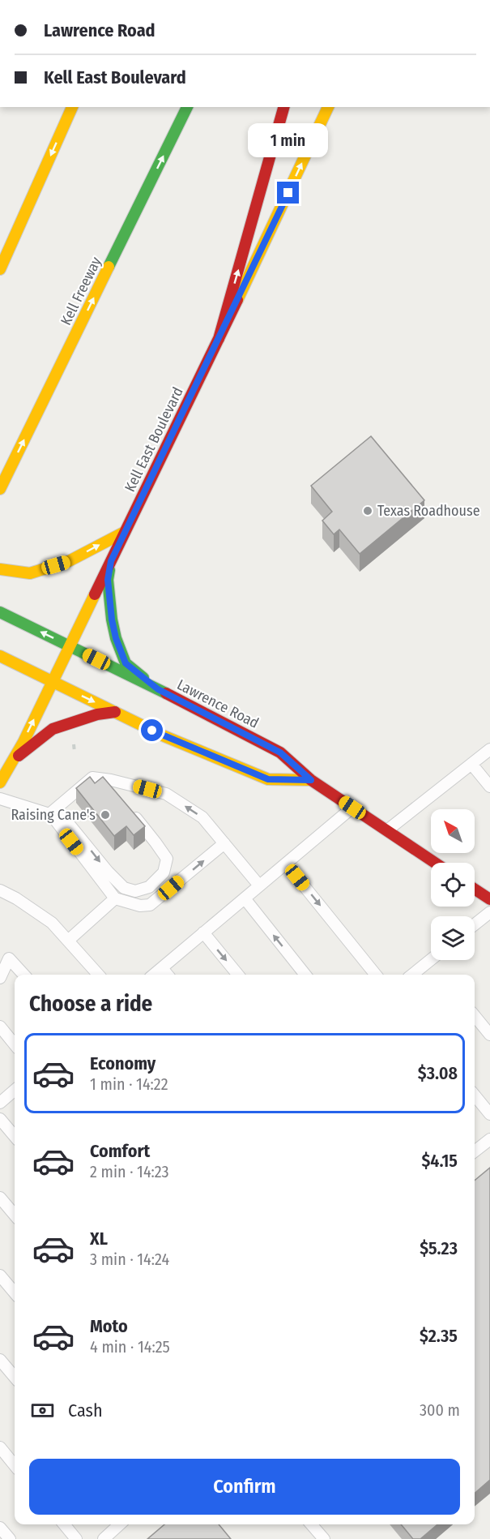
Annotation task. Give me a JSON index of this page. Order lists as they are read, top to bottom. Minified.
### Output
{"streets":{"main road":["Kell Freeway","Kell East Boulevard","Lawrence Road"]},"crossings":[["Kell East Boulevard","Lawrence Road"]],"one_way":["Kell Freeway"],"places":["Texas Roadhouse","Raising Cane's"],"north":"top left","page":{"banner":["Lawrence Road","Kell East Boulevard"],"bubble":"1 min","heading":"Choose a ride","list":[{"name":"Economy","note":"1 min · 14:22","value":"$3.08"},{"name":"Comfort","note":"2 min · 14:23","value":"$4.15"},{"name":"XL","note":"3 min · 14:24","value":"$5.23"},{"name":"Moto","note":"4 min · 14:25","value":"$2.35"}],"pay":["Cash","300 m"],"buttons":"Confirm"}}
